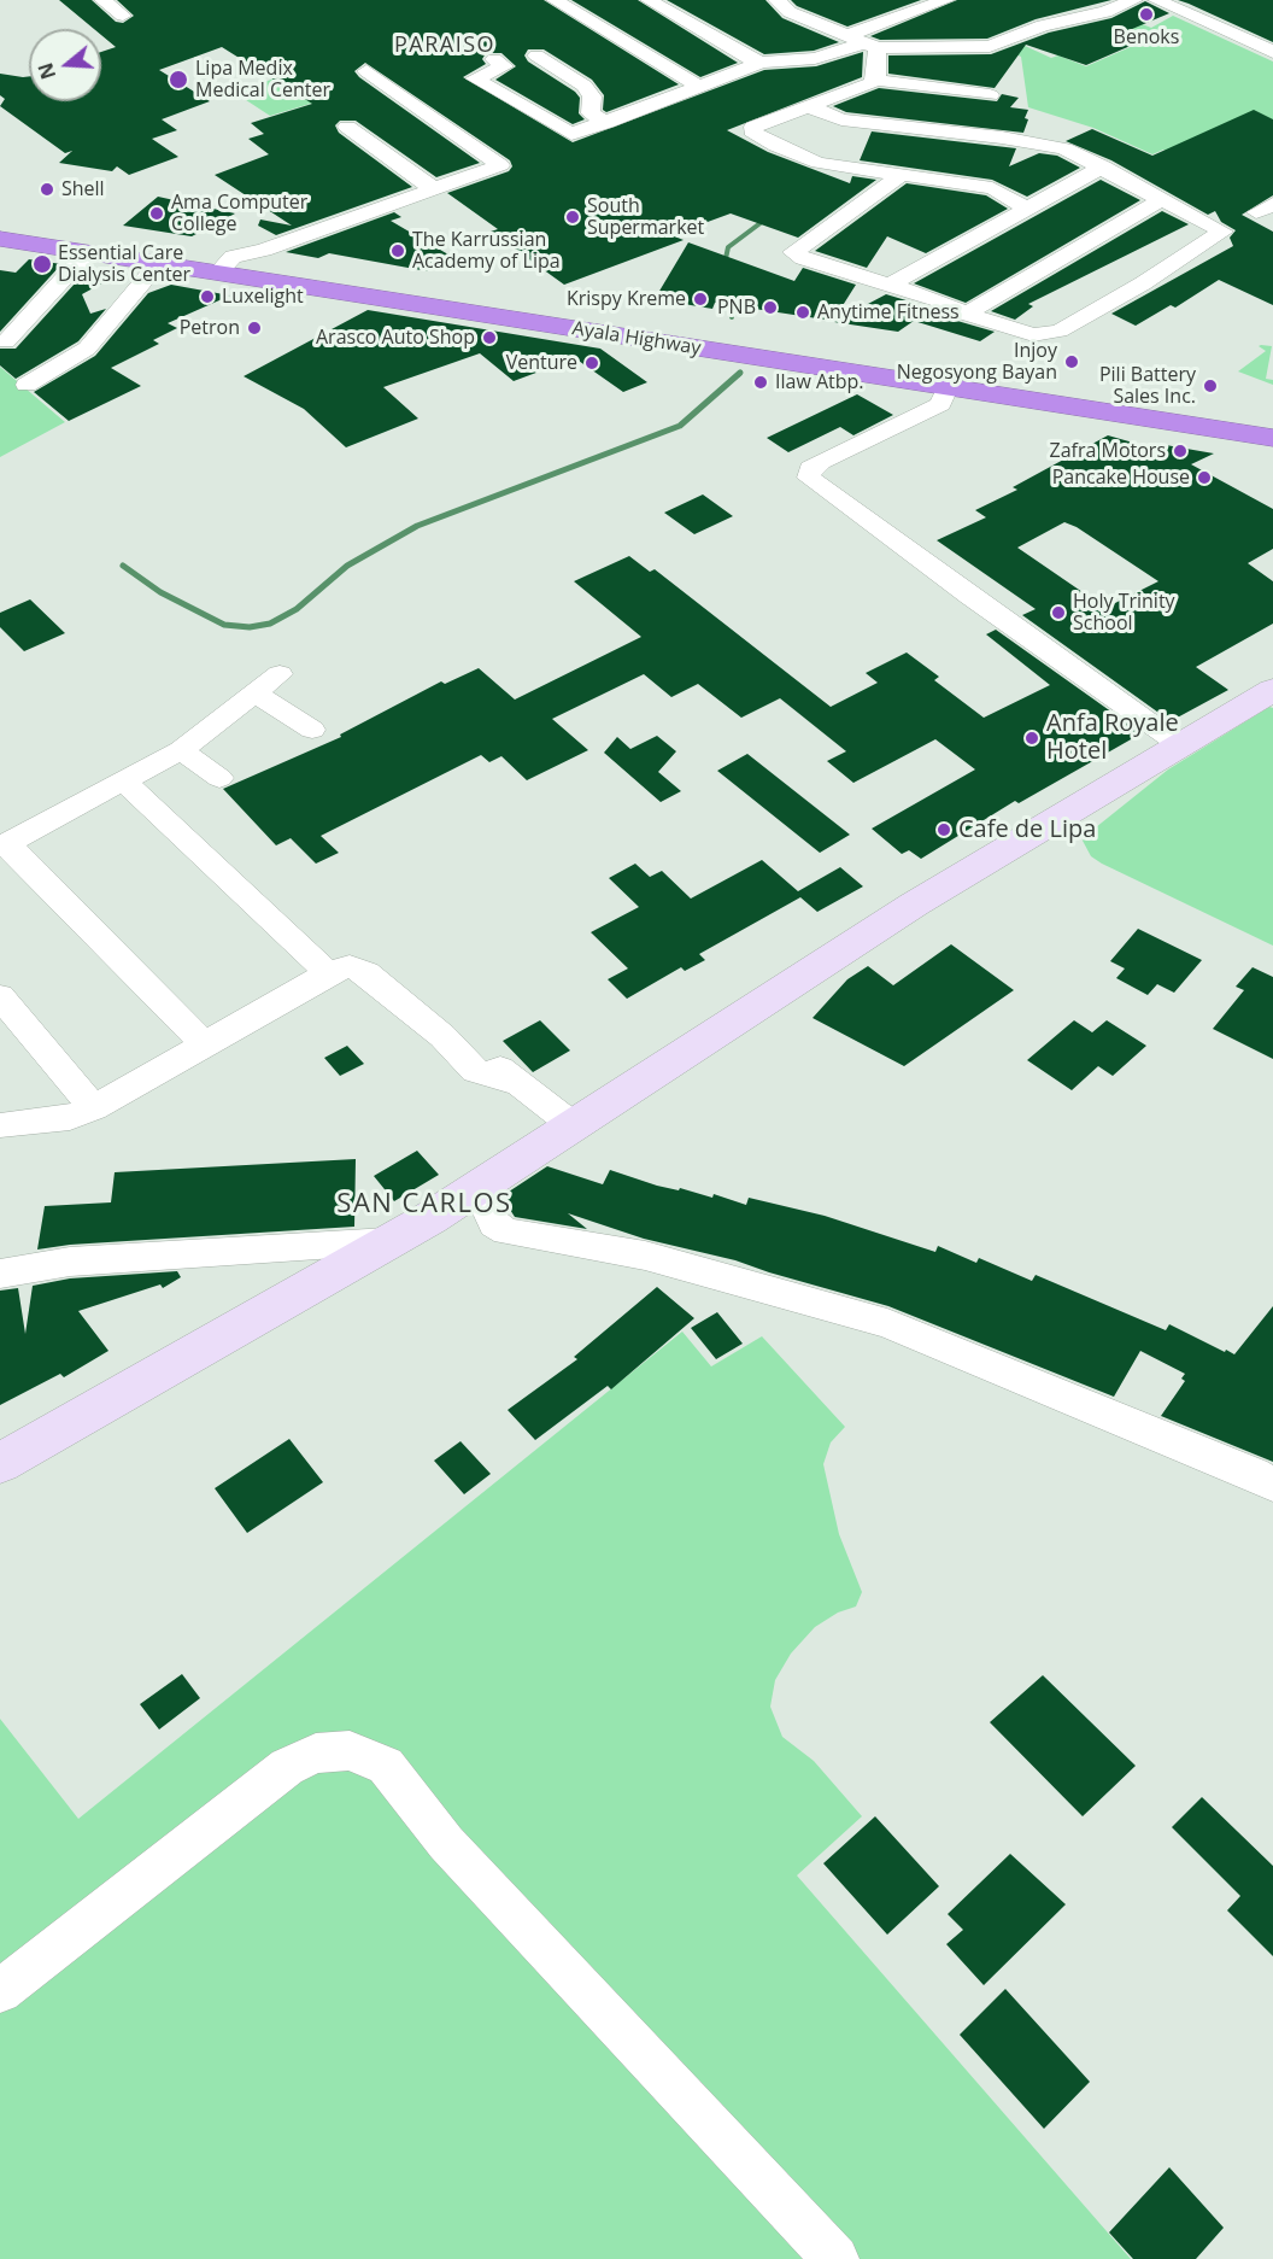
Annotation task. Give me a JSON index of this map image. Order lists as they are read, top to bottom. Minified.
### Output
{"streets":{"highway":["Ayala Highway"]},"districts":["PARAISO","SAN CARLOS"],"places":["Benoks","Lipa Medix Medical Center","Shell","Ama Computer College","South Supermarket","The Karrussian Academy of Lipa","Essential Care Dialysis Center","Luxelight","Krispy Kreme","PNB","Anytime Fitness","Petron","Arasco Auto Shop","Injoy Negosyong Bayan","Venture","Ilaw Atbp.","Pili Battery Sales Inc.","Zafra Motors","Pancake House","Holy Trinity School","Anfa Royale Hotel","Cafe de Lipa"],"north":"left"}
